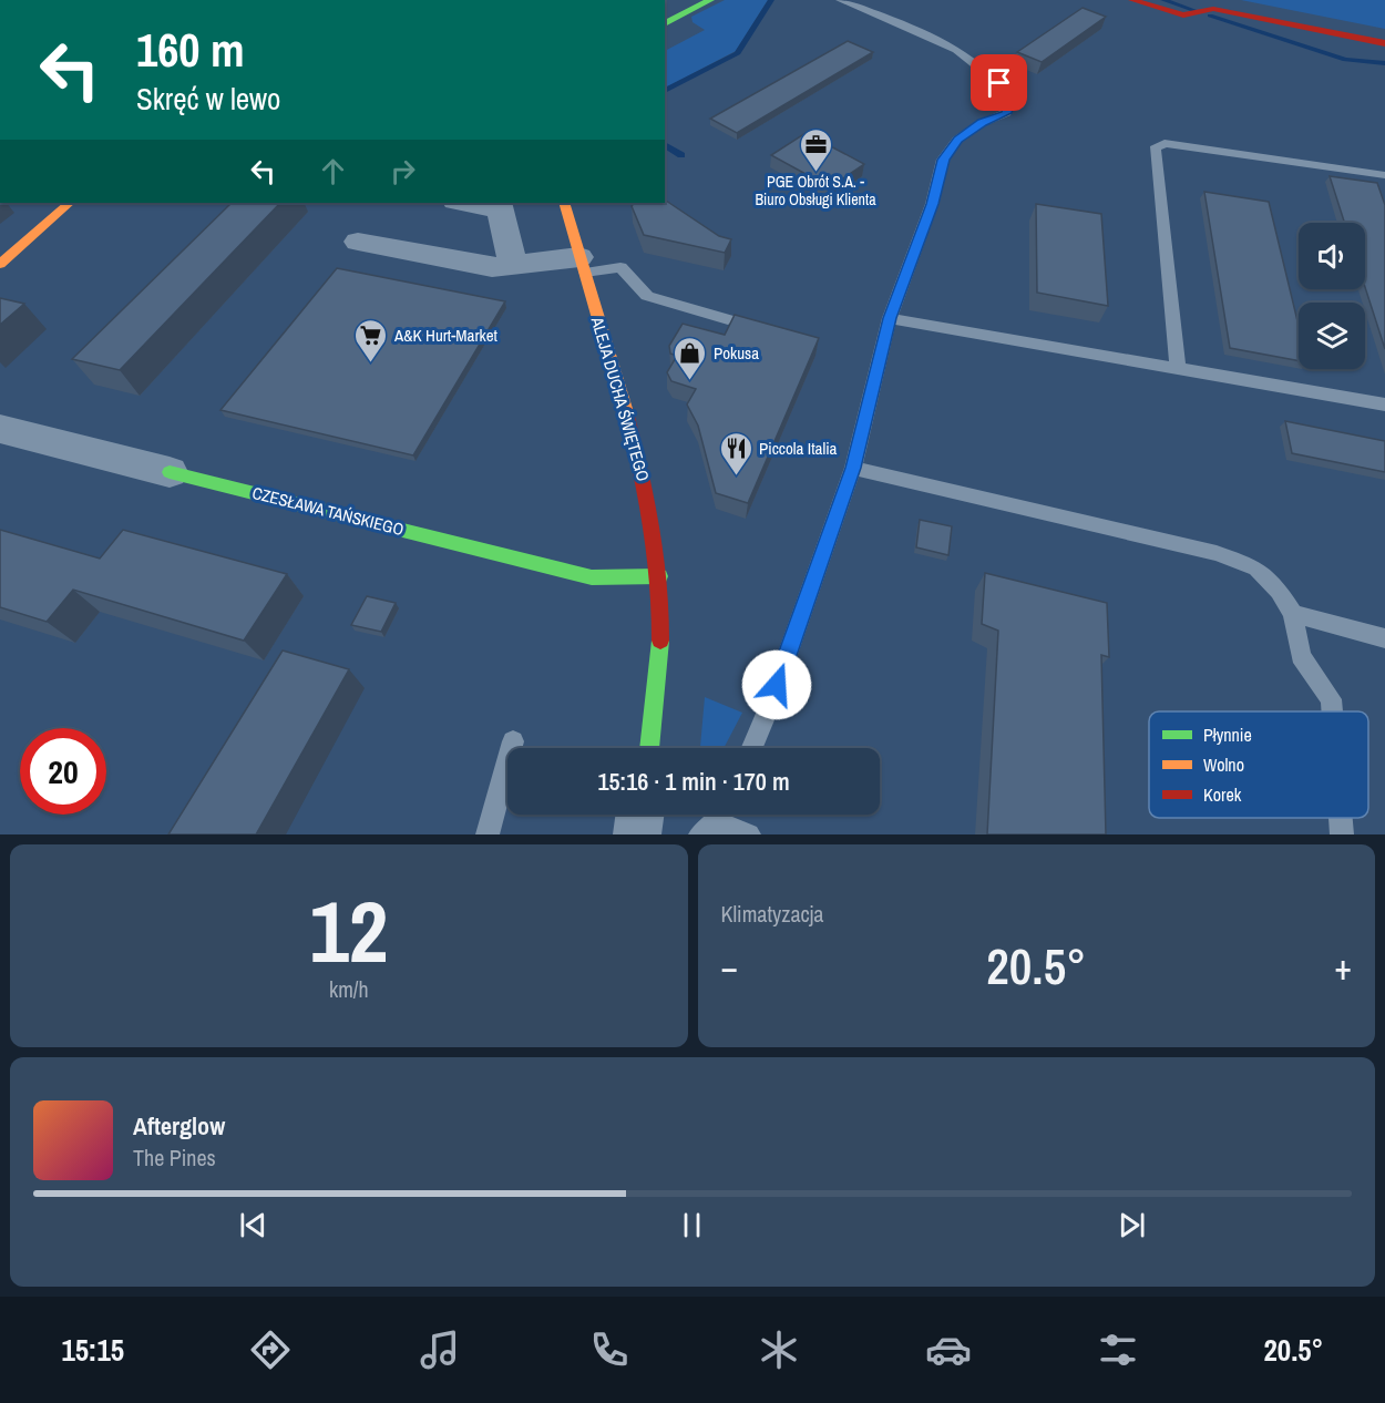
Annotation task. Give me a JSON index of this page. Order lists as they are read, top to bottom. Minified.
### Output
{"streets":{"street":["ALEJA DUCHA ŚWIĘTEGO","CZESŁAWA TAŃSKIEGO"]},"crossings":[["ALEJA DUCHA ŚWIĘTEGO","CZESŁAWA TAŃSKIEGO"]],"places":{"office":["PGE Obrót S.A. - Biuro Obsługi Klienta"],"supermarket":["A&K Hurt-Market"],"shop":["Pokusa"],"restaurant":["Piccola Italia"]},"legend":["Płynnie","Wolno","Korek"],"page":{"turn":["160 m","Skręć w lewo"],"limit":"20","trip":"15:16 · 1 min · 170 m","tile":[["12","km/h"],"Klimatyzacja"],"heat":["−","20.5°","+"],"song":["Afterglow","The Pines"],"tabs":["15:15","20.5°"]}}
